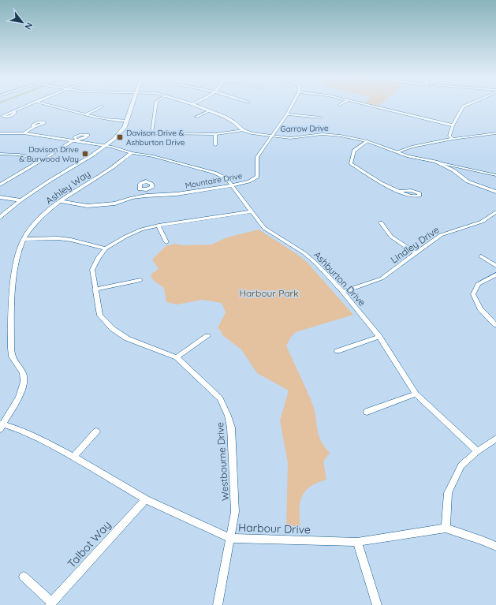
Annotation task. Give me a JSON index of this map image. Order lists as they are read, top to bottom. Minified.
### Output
{"streets":{"street":["Garrow Drive","Mountaire Drive","Ashley Way","Lindley Drive","Ashburton Drive","Westbourne Drive","Harbour Drive","Talbot Way"]},"crossings":[["Garrow Drive","Mountaire Drive"],["Mountaire Drive","Ashley Way"],["Mountaire Drive","Ashburton Drive"],["Ashley Way","Ashburton Drive"],["Ashley Way","Harbour Drive"],["Lindley Drive","Ashburton Drive"],["Ashburton Drive","Westbourne Drive"],["Westbourne Drive","Harbour Drive"],["Harbour Drive","Talbot Way"]],"parks":["Harbour Park"],"places":{"transit":["Davison Drive & Ashburton Drive","Davison Drive & Burwood Way"]},"north":"bottom right"}
